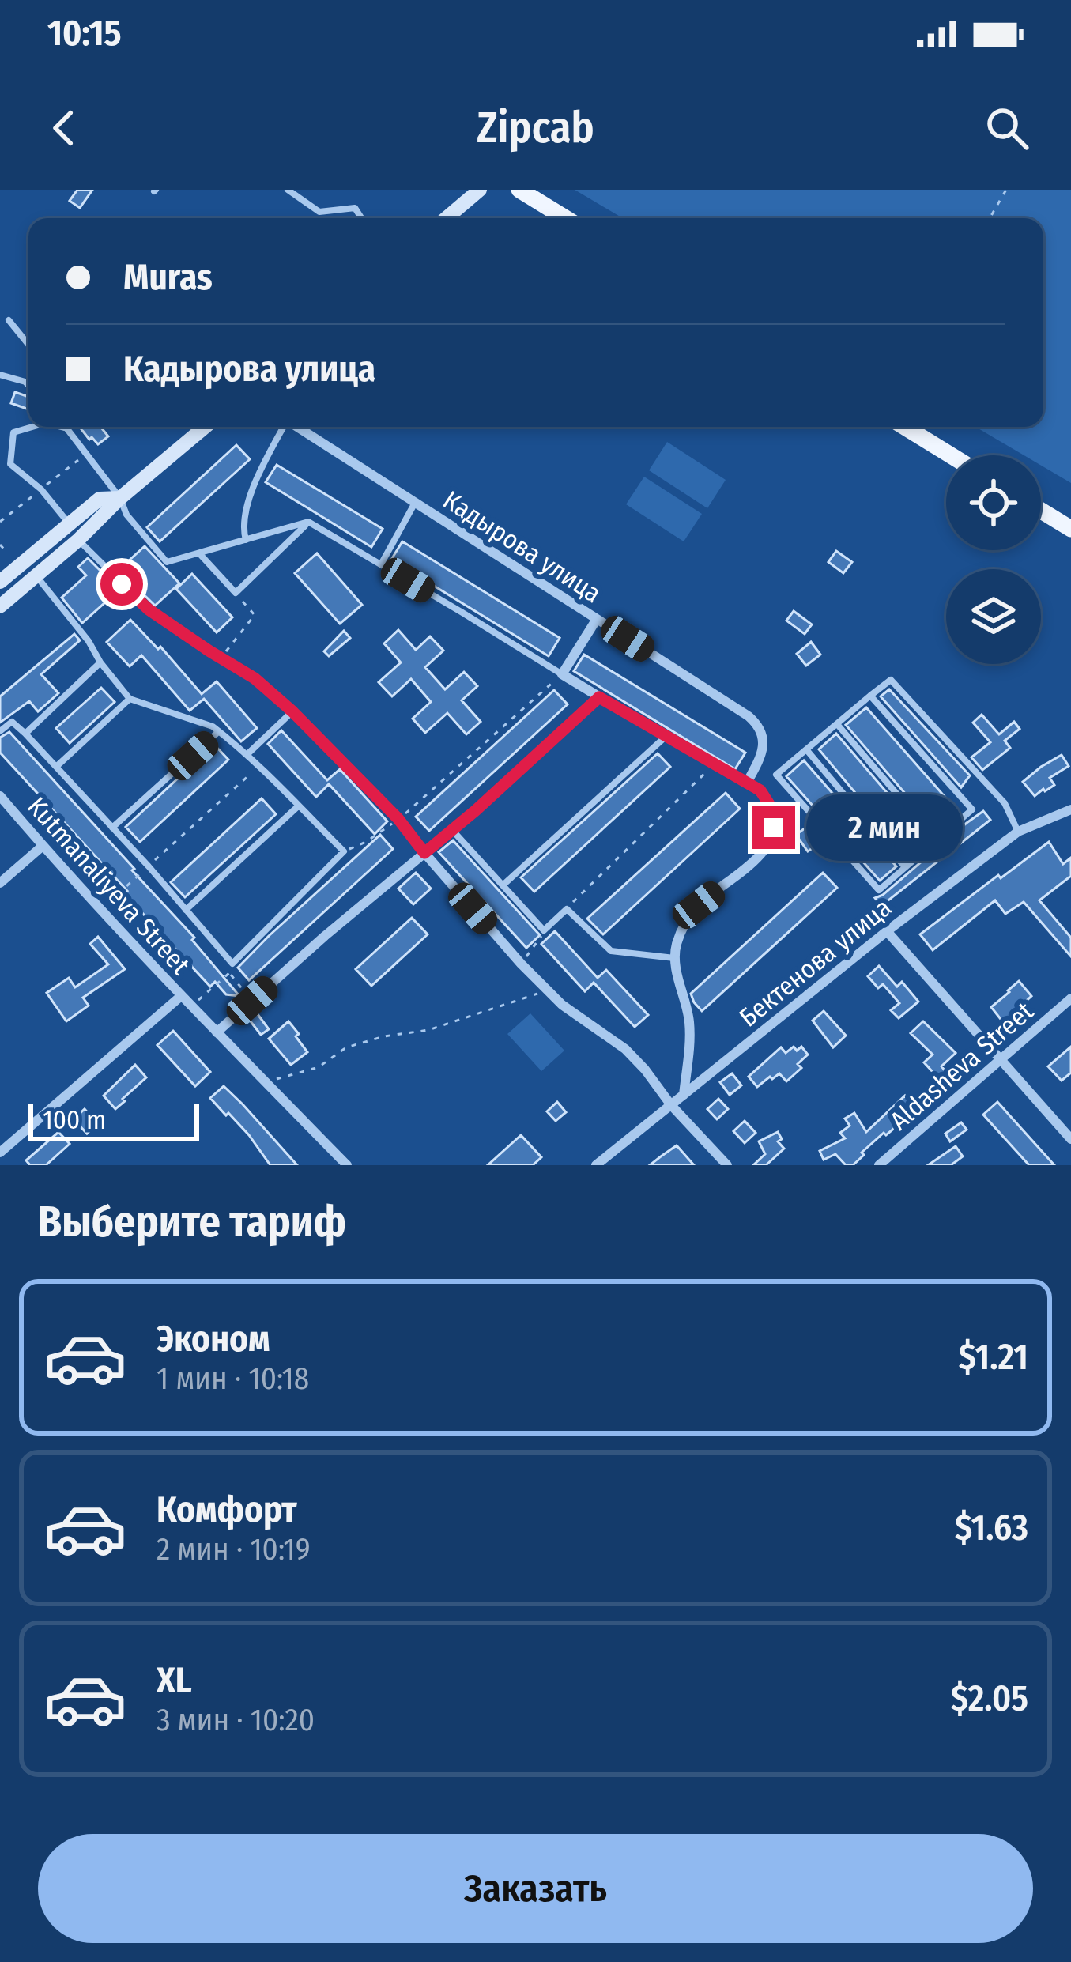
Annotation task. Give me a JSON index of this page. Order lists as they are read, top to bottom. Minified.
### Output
{"streets":{"street":["Кадырова улица","Kutmanaliyeva Street","Бектенова улица","Aldasheva Street"]},"scale_bar":"100 m","page":{"status":"10:15","header":"Zipcab","banner":["Muras","Кадырова улица"],"bubble":"2 мин","scale":"100 m","heading":"Выберите тариф","list":[{"name":"Эконом","note":"1 мин · 10:18","value":"$1.21"},{"name":"Комфорт","note":"2 мин · 10:19","value":"$1.63"},{"name":"XL","note":"3 мин · 10:20","value":"$2.05"}],"buttons":"Заказать"}}
